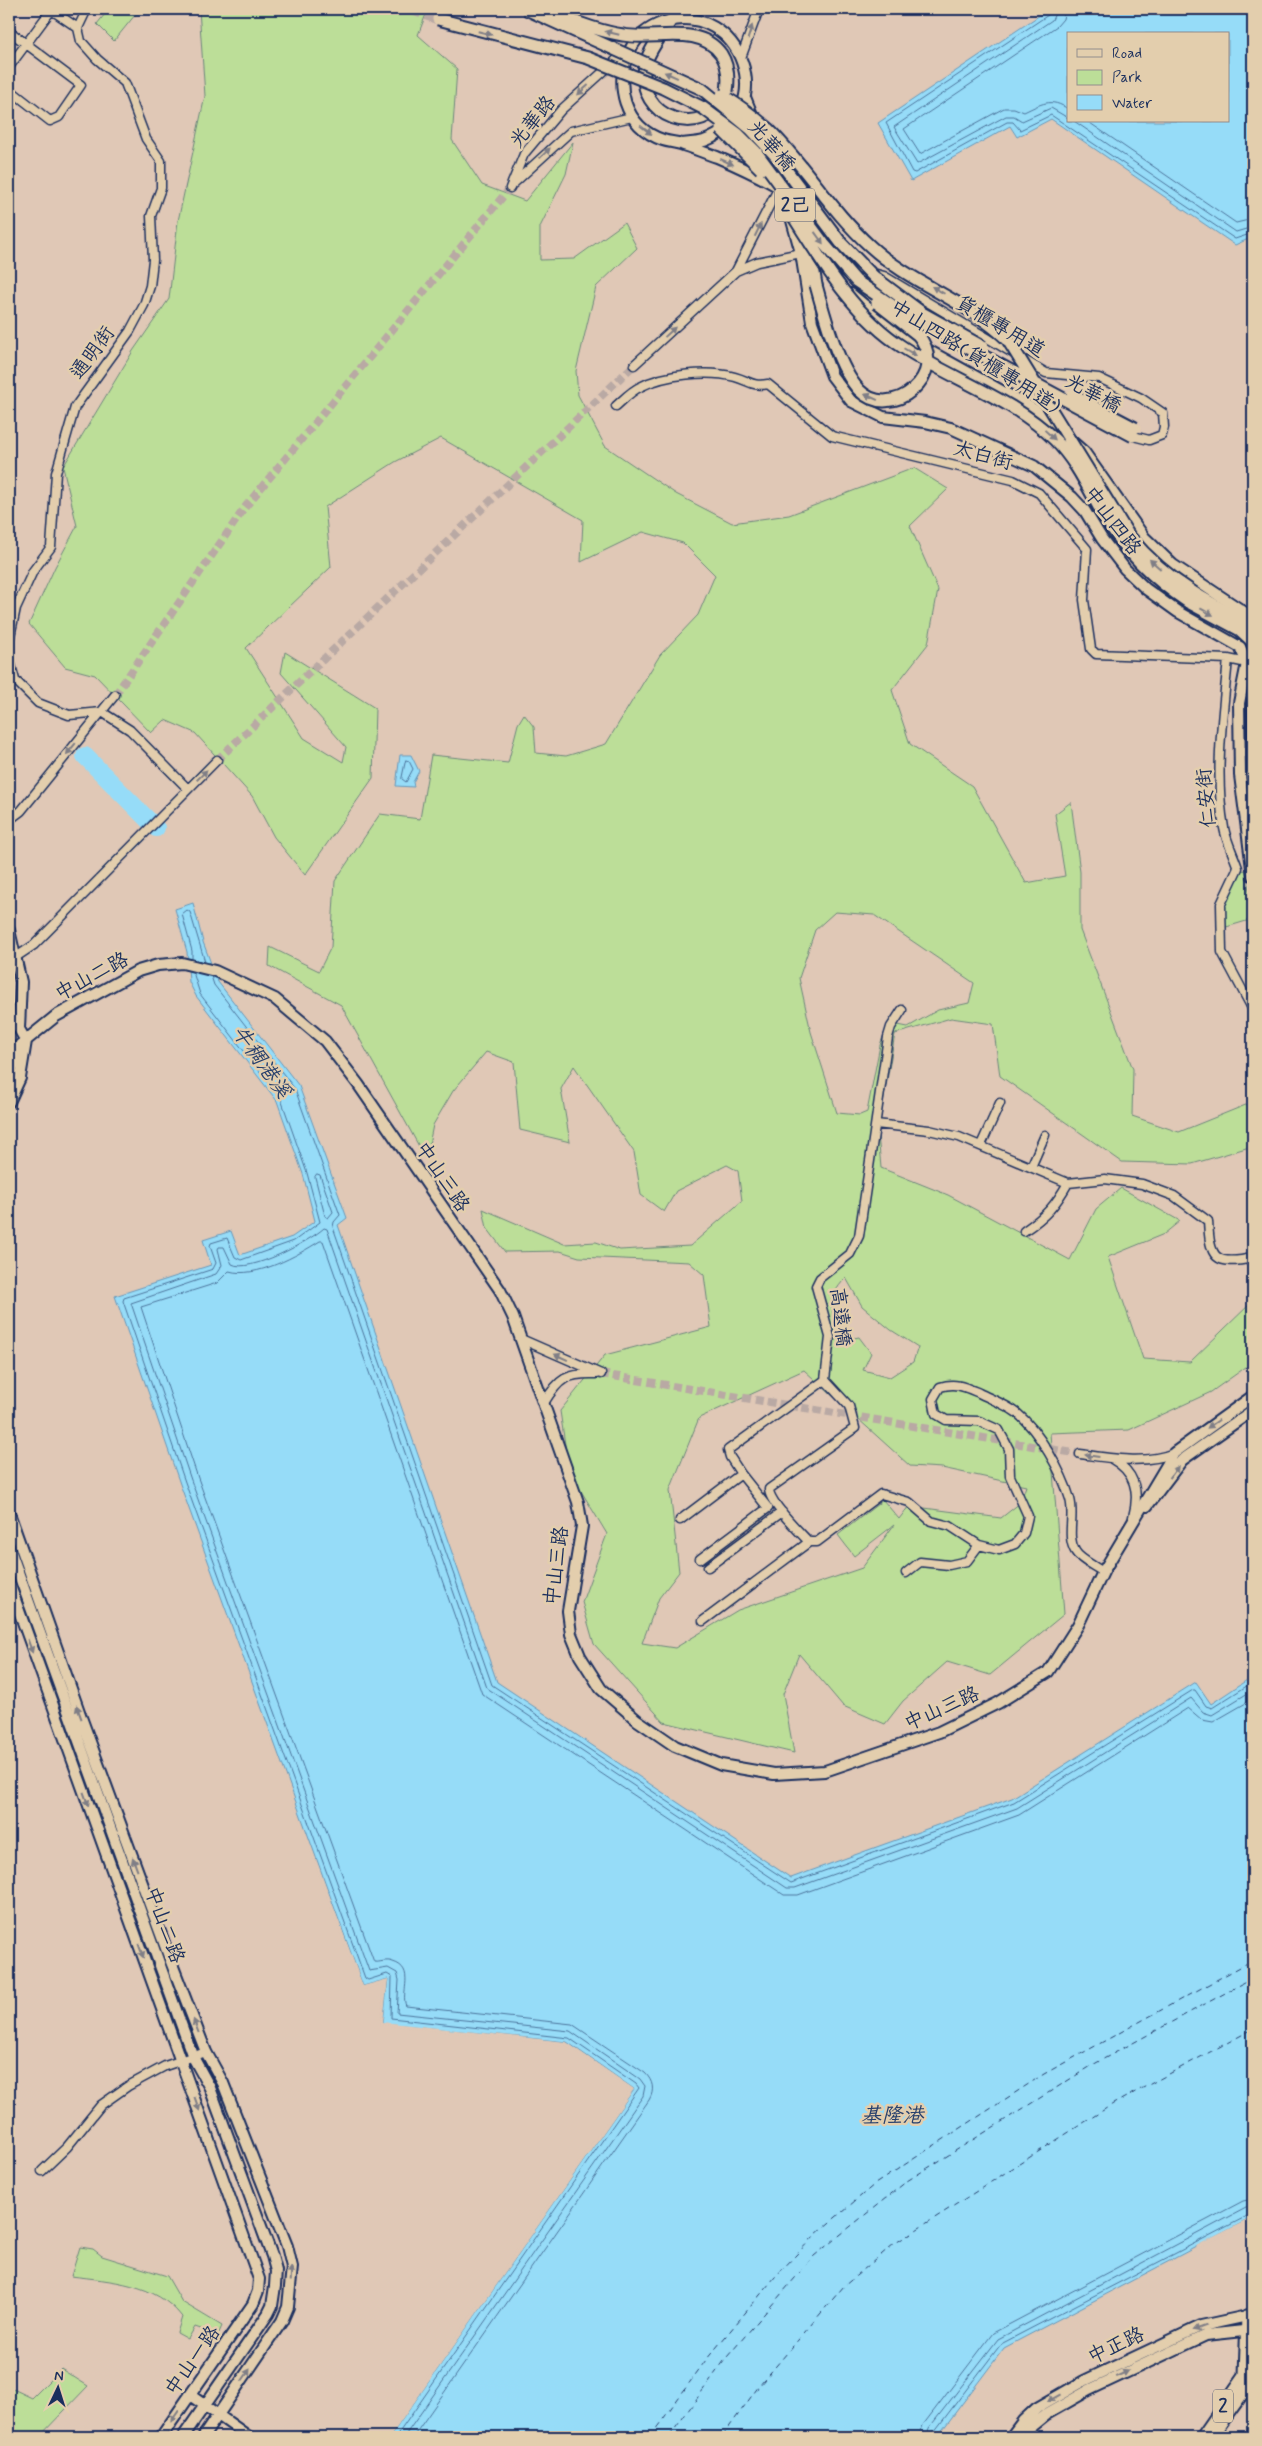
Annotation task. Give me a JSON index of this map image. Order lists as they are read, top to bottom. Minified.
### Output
{"streets":{"main road":["光華橋","2己","2"],"street":["光華路","貨櫃專用道","通明街","中山四路(貨櫃專用道)","太白街","中山四路","仁安街","中山二路","中山三路","高遠橋","中正路","中山一路"]},"crossings":[["光華路","中山四路"],["光華橋","貨櫃專用道"],["貨櫃專用道","中山四路(貨櫃專用道)"],["貨櫃專用道","中山四路"],["中山四路(貨櫃專用道)","中山四路"],["太白街","中山四路"],["太白街","仁安街"],["中山二路","中山三路"],["中山二路","中山一路"],["中正路","2"]],"water":["牛稠港溪","基隆港"],"legend":["Road","Park","Water"],"north":"top"}
